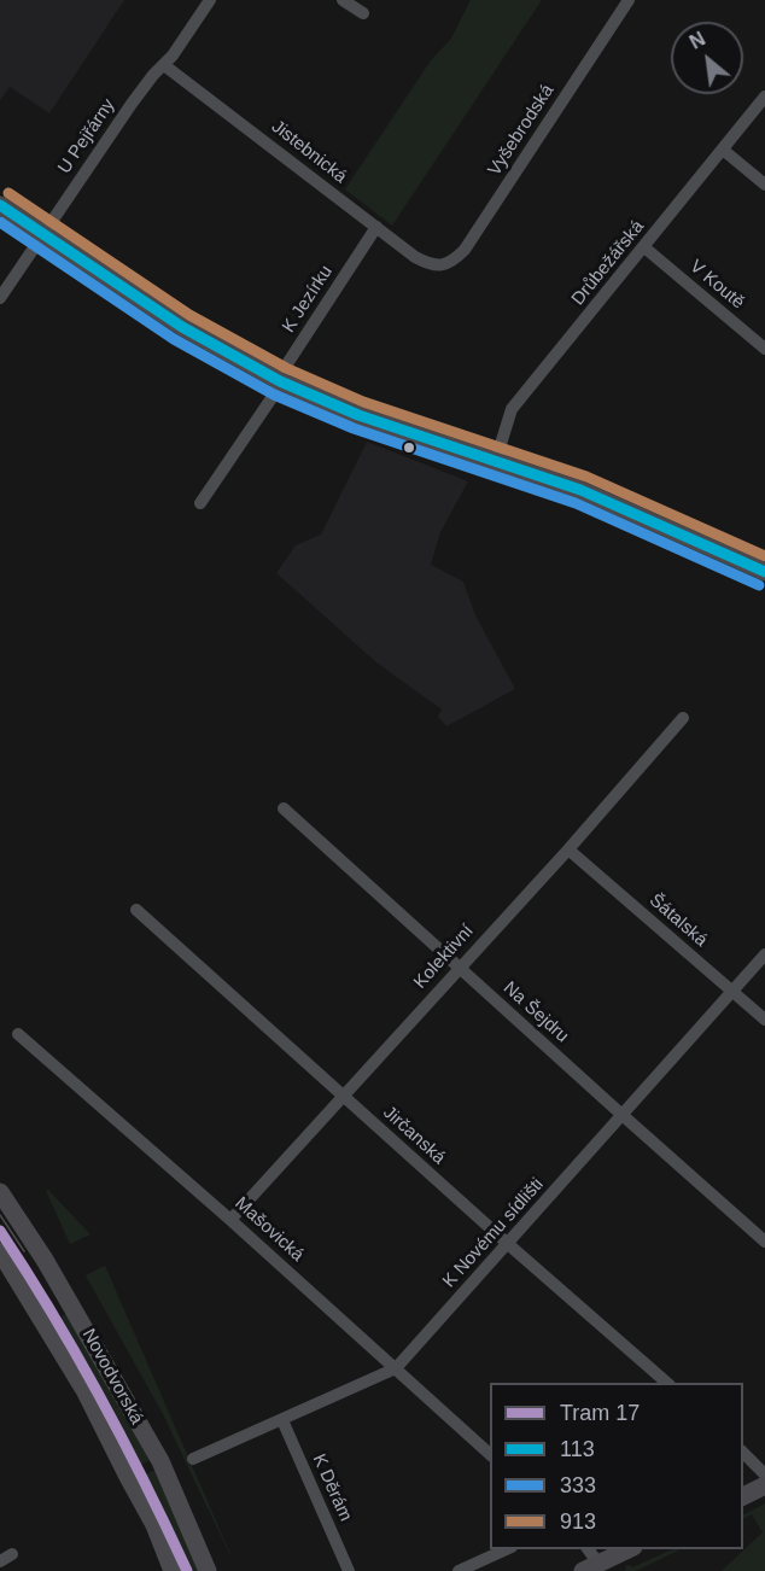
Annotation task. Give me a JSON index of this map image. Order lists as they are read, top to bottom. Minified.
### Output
{"streets":{"street":["Vyšebrodská","U Pejřárny","Jistebnická","Drůbežářská","V Koutě","K Jezírku","Šátalská","Kolektivní","Na Šejdru","Jirčanská","Mašovická","K Novému sídlišti","Novodvorská","K Děrám"]},"crossings":[["Vyšebrodská","Jistebnická"],["U Pejřárny","Jistebnická"],["Jistebnická","K Jezírku"],["Drůbežářská","V Koutě"],["Šátalská","Kolektivní"],["Šátalská","K Novému sídlišti"],["Kolektivní","Na Šejdru"],["Kolektivní","Jirčanská"],["Kolektivní","Mašovická"],["Na Šejdru","K Novému sídlišti"],["Jirčanská","K Novému sídlišti"],["Mašovická","K Novému sídlišti"],["K Novému sídlišti","K Děrám"]],"lines":["transit line 913","transit line 113","transit line 333","tram line 17"],"legend":["Tram 17","113","333","913"],"north":"top left"}
